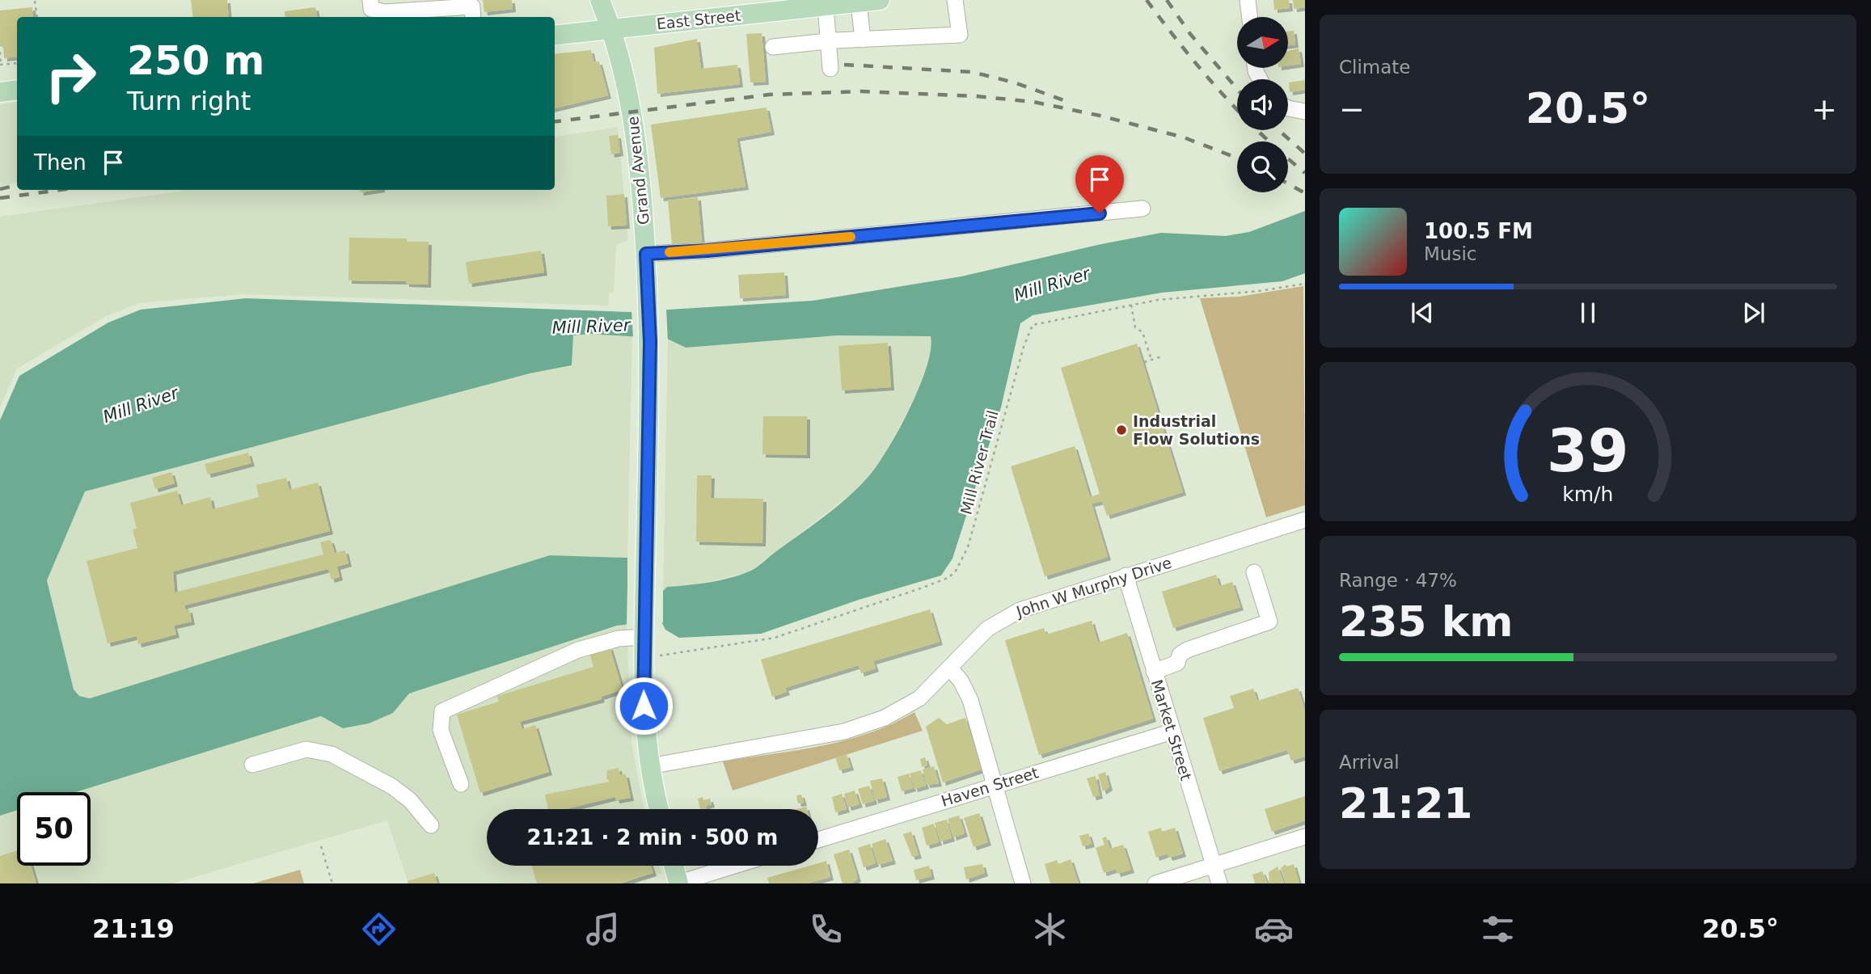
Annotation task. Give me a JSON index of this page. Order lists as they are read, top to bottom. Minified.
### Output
{"streets":{"main road":["East Street","Grand Avenue"],"street":["John W Murphy Drive","Market Street","Haven Street"],"path":["Mill River Trail"]},"crossings":[["East Street","Grand Avenue"],["Grand Avenue","John W Murphy Drive"],["John W Murphy Drive","Market Street"],["Market Street","Haven Street"]],"water":["Mill River"],"places":["Industrial Flow Solutions"],"north":"right","page":{"tile":["Climate",["Range · 47%","235 km"],["Arrival","21:21"]],"turn":["250 m","Turn right"],"heat":["−","20.5°","+"],"then":"Then","song":["100.5 FM","Music"],"limit":"50","trip":"21:21 · 2 min · 500 m","tabs":["21:19","20.5°"],"gauge":["39","km/h"]}}
